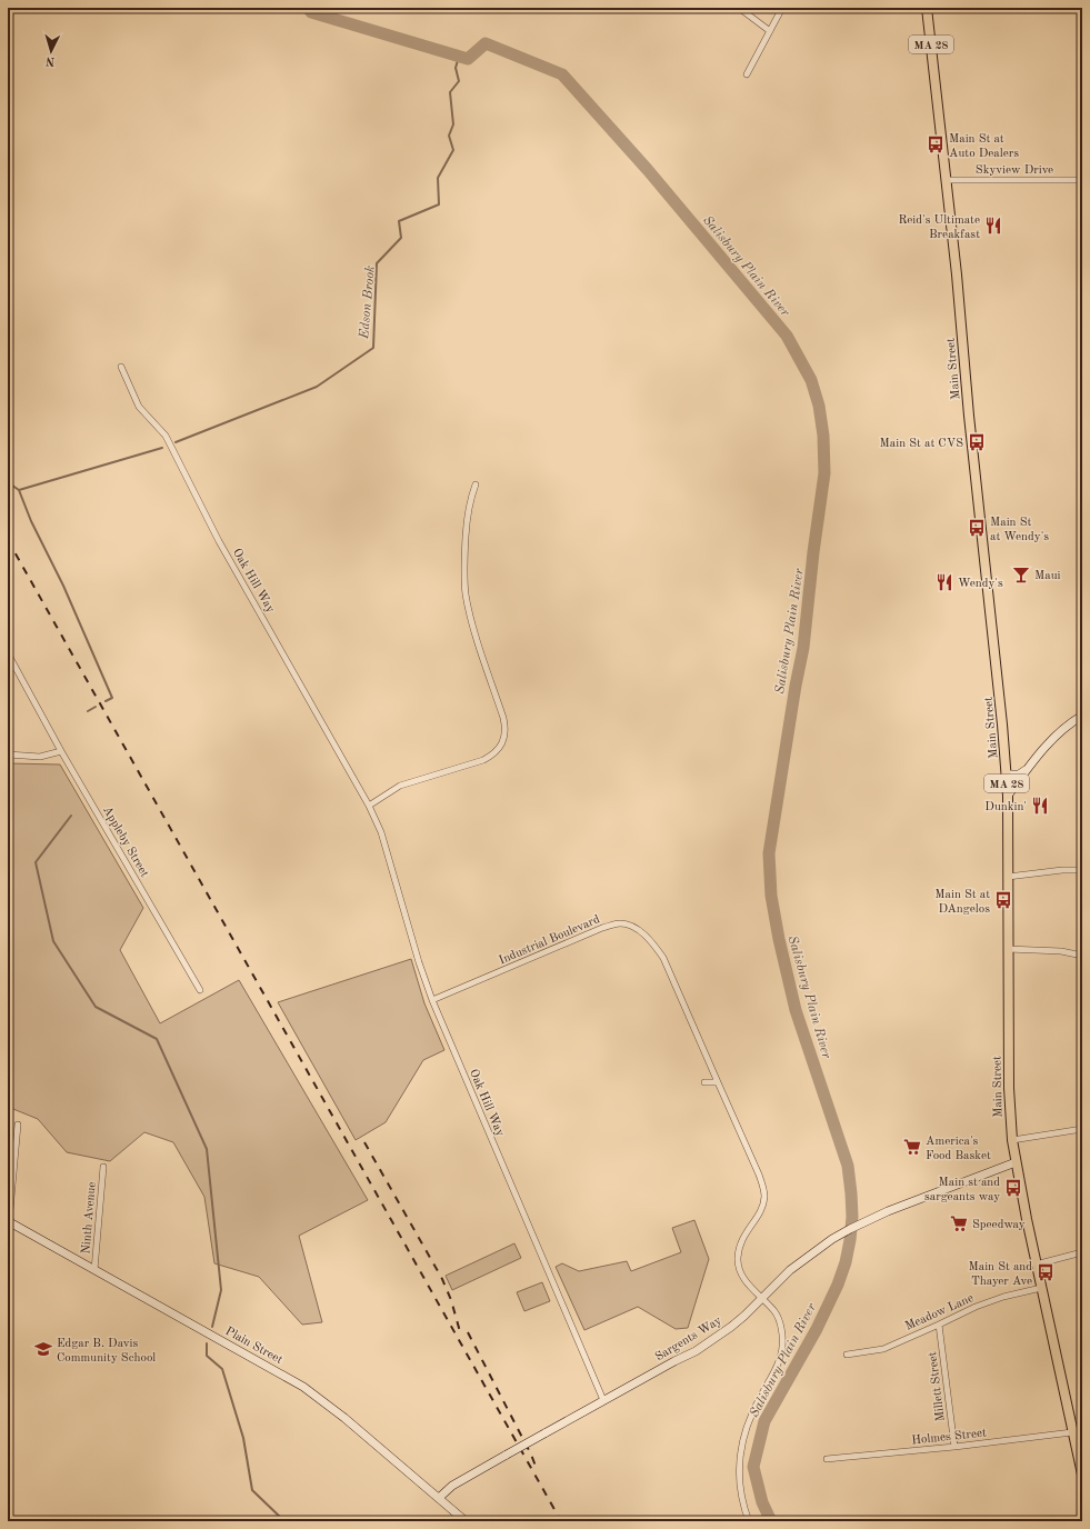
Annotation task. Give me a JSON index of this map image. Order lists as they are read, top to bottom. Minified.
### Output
{"streets":{"main road":["MA 28","Main Street","Sargents Way","Plain Street"],"street":["Skyview Drive","Oak Hill Way","Appleby Street","Industrial Boulevard","Ninth Avenue","Meadow Lane","Millett Street","Holmes Street"]},"crossings":[["Skyview Drive","Main Street"],["Main Street","Meadow Lane"],["Main Street","Sargents Way"],["Main Street","Holmes Street"],["Oak Hill Way","Industrial Boulevard"],["Oak Hill Way","Sargents Way"],["Industrial Boulevard","Sargents Way"],["Ninth Avenue","Plain Street"],["Meadow Lane","Millett Street"],["Sargents Way","Plain Street"],["Millett Street","Holmes Street"]],"water":["Salisbury Plain River","Edson Brook"],"places":{"bus stop":["Main St at Auto Dealers","Main St at CVS","Main St at Wendy's","Main St at DAngelos","Main st and sargeants way","Main St and Thayer Ave"],"restaurant":["Reid's Ultimate Breakfast","Wendy's","Dunkin'"],"bar":["Maui"],"supermarket":["America's Food Basket","Speedway"],"school or university":["Edgar B. Davis Community School"]},"north":"bottom"}
